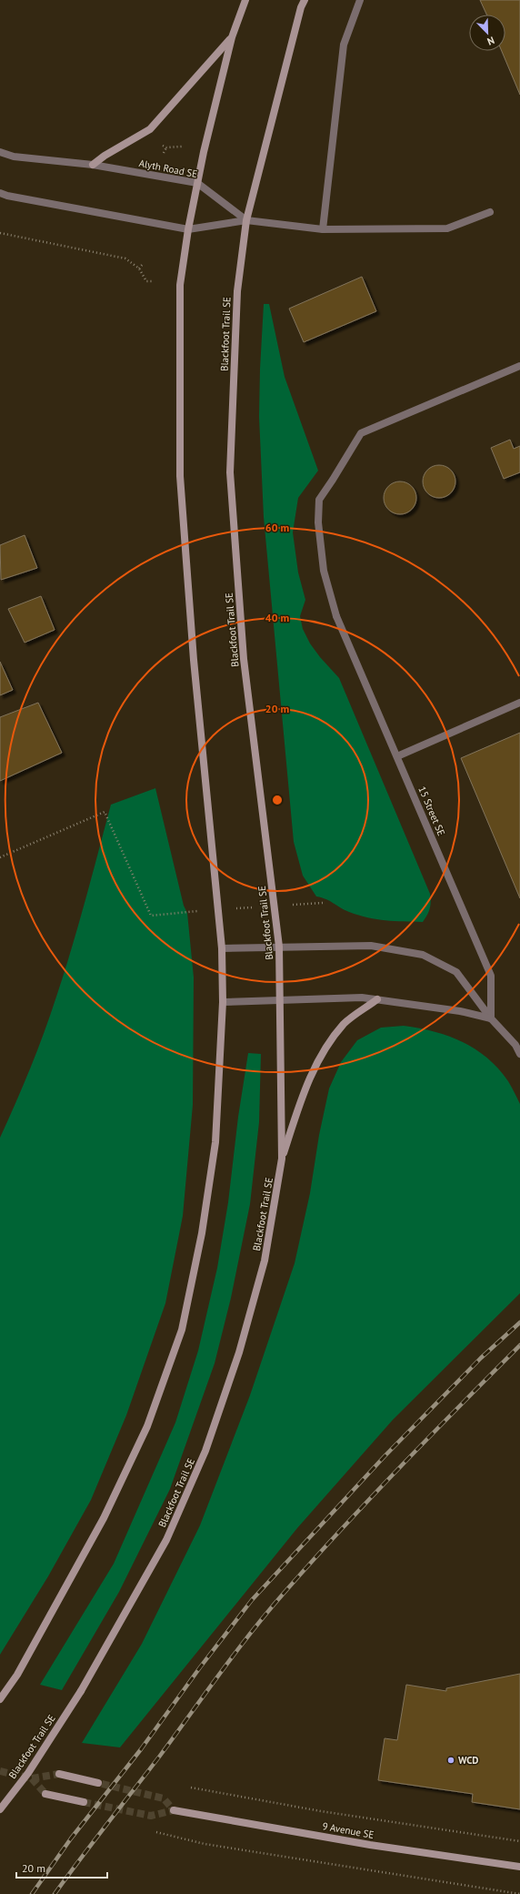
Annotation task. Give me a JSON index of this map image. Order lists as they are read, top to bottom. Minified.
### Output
{"streets":{"main road":["Blackfoot Trail SE","9 Avenue SE"],"street":["Alyth Road SE","15 Street SE"]},"crossings":[["Alyth Road SE","Blackfoot Trail SE"]],"places":["WCD"],"scale_bar":"20 m","north":"bottom right","rings":["60 m","40 m","20 m"]}
